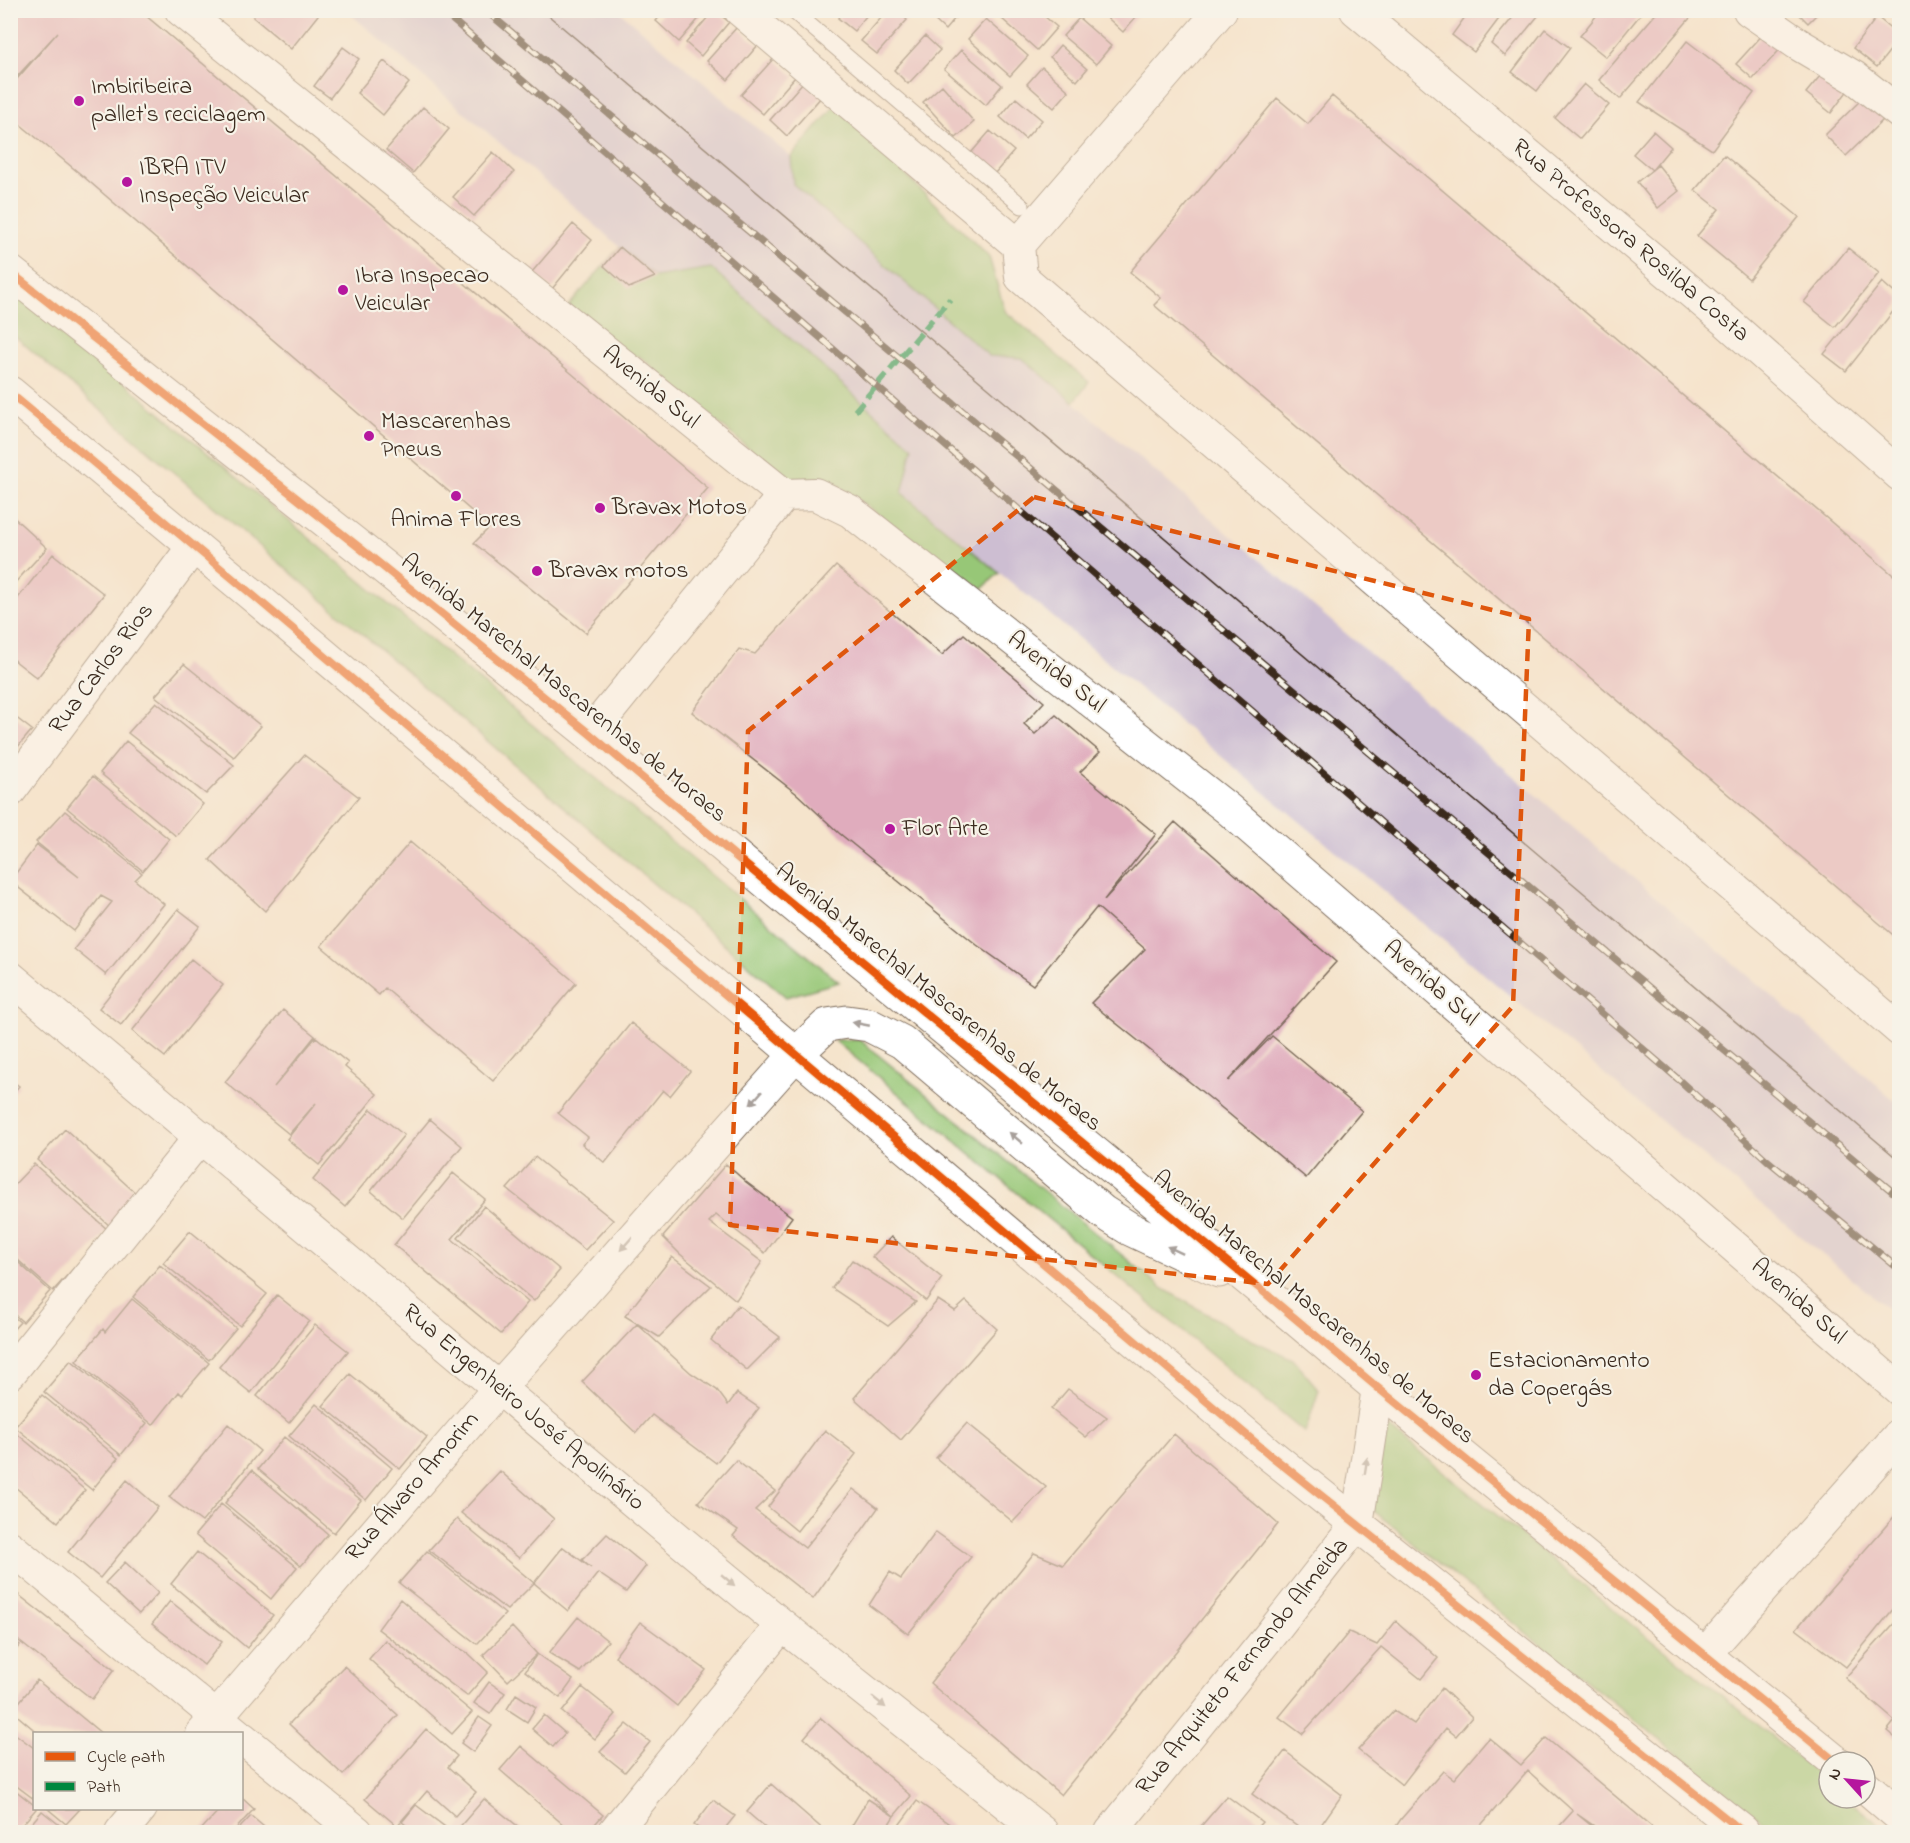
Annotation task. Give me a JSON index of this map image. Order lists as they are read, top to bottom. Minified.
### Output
{"streets":{"highway":["Avenida Marechal Mascarenhas de Moraes"],"street":["Rua Professora Rosilda Costa","Avenida Sul","Rua Carlos Rios","Rua Engenheiro José Apolinário","Rua Álvaro Amorim","Rua Arquiteto Fernando Almeida"]},"crossings":[["Avenida Marechal Mascarenhas de Moraes","Rua Arquiteto Fernando Almeida"],["Rua Engenheiro José Apolinário","Rua Álvaro Amorim"]],"one_way":["Rua Engenheiro José Apolinário","Rua Álvaro Amorim"],"places":["Imbiribeira pallet's reciclagem","IBRA ITV Inspeção Veicular","Ibra Inspecao Veicular","Mascarenhas Pneus","Anima Flores","Bravax Motos","Bravax motos","Flor Arte","Estacionamento da Copergás"],"legend":["Cycle path","Path"],"north":"top left"}
